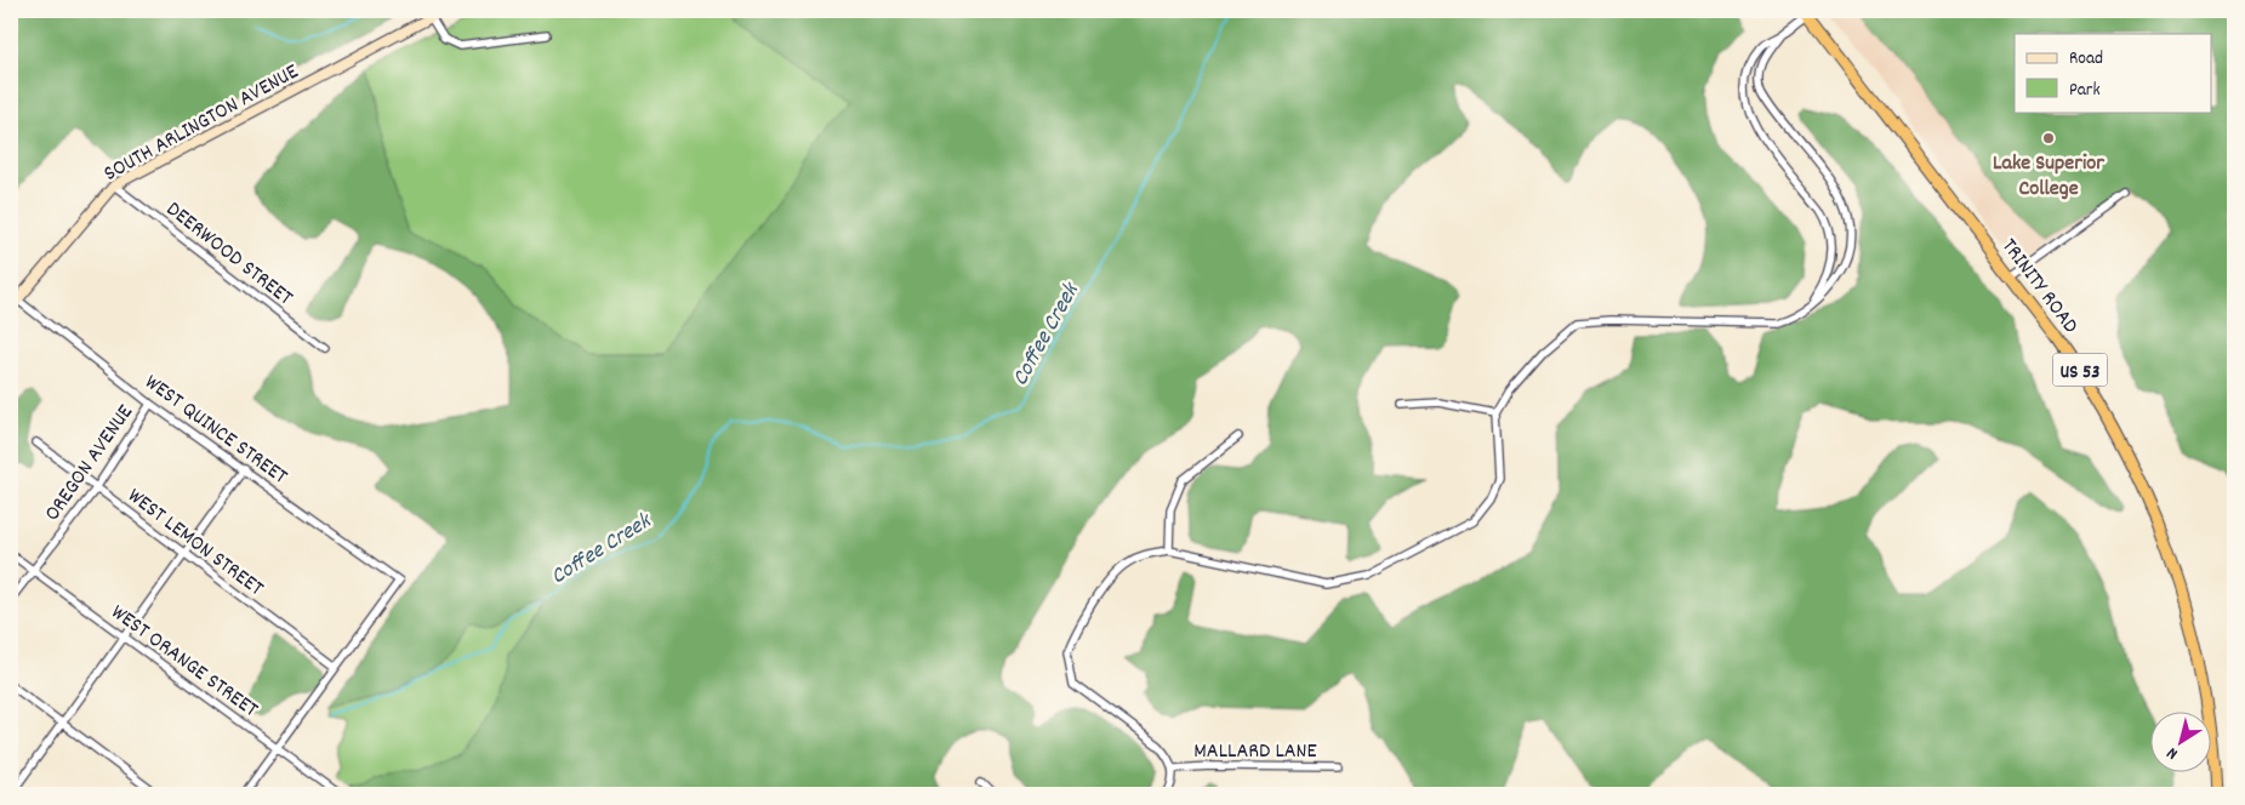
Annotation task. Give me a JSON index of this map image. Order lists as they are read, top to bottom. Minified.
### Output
{"streets":{"highway":["TRINITY ROAD","US 53"],"main road":["SOUTH ARLINGTON AVENUE"],"street":["DEERWOOD STREET","WEST QUINCE STREET","OREGON AVENUE","WEST LEMON STREET","WEST ORANGE STREET","MALLARD LANE"]},"crossings":[["SOUTH ARLINGTON AVENUE","DEERWOOD STREET"],["SOUTH ARLINGTON AVENUE","WEST QUINCE STREET"],["WEST QUINCE STREET","OREGON AVENUE"],["WEST QUINCE STREET","WEST LEMON STREET"],["OREGON AVENUE","WEST LEMON STREET"],["OREGON AVENUE","WEST ORANGE STREET"]],"water":["Coffee Creek"],"places":["Lake Superior College"],"legend":["Road","Park"],"north":"bottom left"}
